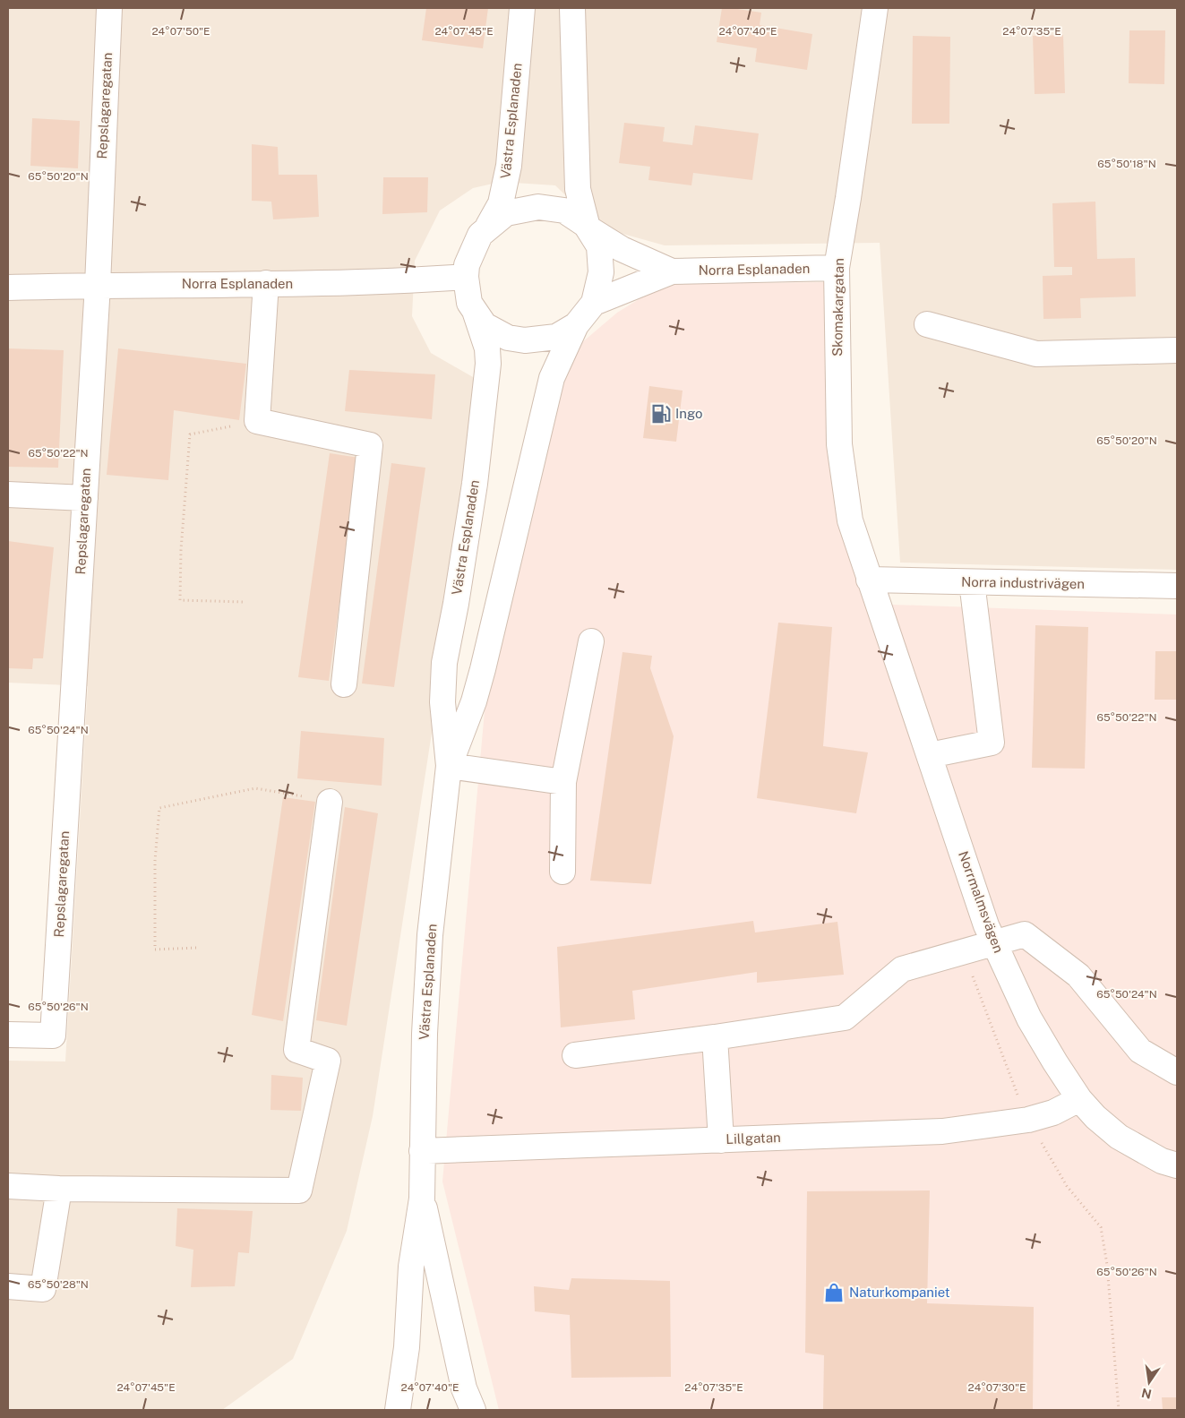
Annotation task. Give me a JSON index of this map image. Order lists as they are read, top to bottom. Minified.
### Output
{"streets":{"street":["Repslagaregatan","Västra Esplanaden","Norra Esplanaden","Skomakargatan","Norra industrivägen","Norrmalmsvägen","Lillgatan"]},"crossings":[["Repslagaregatan","Norra Esplanaden"],["Västra Esplanaden","Norra Esplanaden"],["Västra Esplanaden","Lillgatan"],["Norra Esplanaden","Skomakargatan"],["Skomakargatan","Norra industrivägen"],["Skomakargatan","Norrmalmsvägen"],["Norra industrivägen","Norrmalmsvägen"],["Norrmalmsvägen","Lillgatan"]],"places":{"fuel station":["Ingo"],"shop":["Naturkompaniet"]},"north":"bottom","coordinates":["24°07'50\"E","24°07'45\"E","24°07'40\"E","24°07'35\"E","65°50'18\"N","65°50'20\"N","65°50'22\"N","65°50'24\"N","65°50'26\"N","65°50'28\"N","24°07'30\"E"]}
